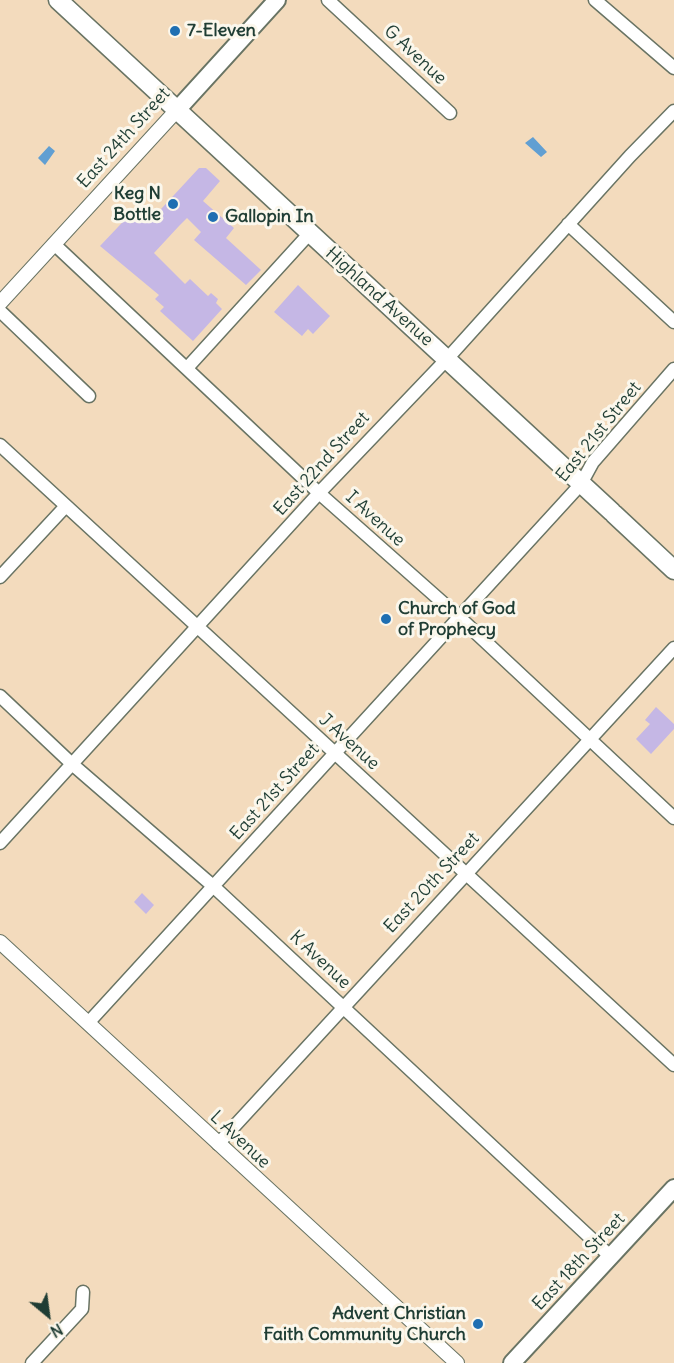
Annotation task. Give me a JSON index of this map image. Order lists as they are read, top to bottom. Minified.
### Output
{"streets":{"main road":["East 24th Street","Highland Avenue","East 18th Street"],"street":["G Avenue","East 21st Street","East 22nd Street","I Avenue","J Avenue","East 20th Street","K Avenue","L Avenue"]},"crossings":[["East 24th Street","Highland Avenue"],["East 24th Street","I Avenue"],["Highland Avenue","East 21st Street"],["Highland Avenue","East 22nd Street"],["East 21st Street","I Avenue"],["East 21st Street","J Avenue"],["East 21st Street","K Avenue"],["East 21st Street","L Avenue"],["East 22nd Street","I Avenue"],["East 22nd Street","J Avenue"],["East 22nd Street","K Avenue"],["I Avenue","East 20th Street"],["J Avenue","East 20th Street"],["East 20th Street","K Avenue"],["East 20th Street","L Avenue"],["K Avenue","East 18th Street"]],"places":["7-Eleven","Keg N Bottle","Gallopin In","Church of God of Prophecy","Advent Christian Faith Community Church"],"north":"bottom right"}
